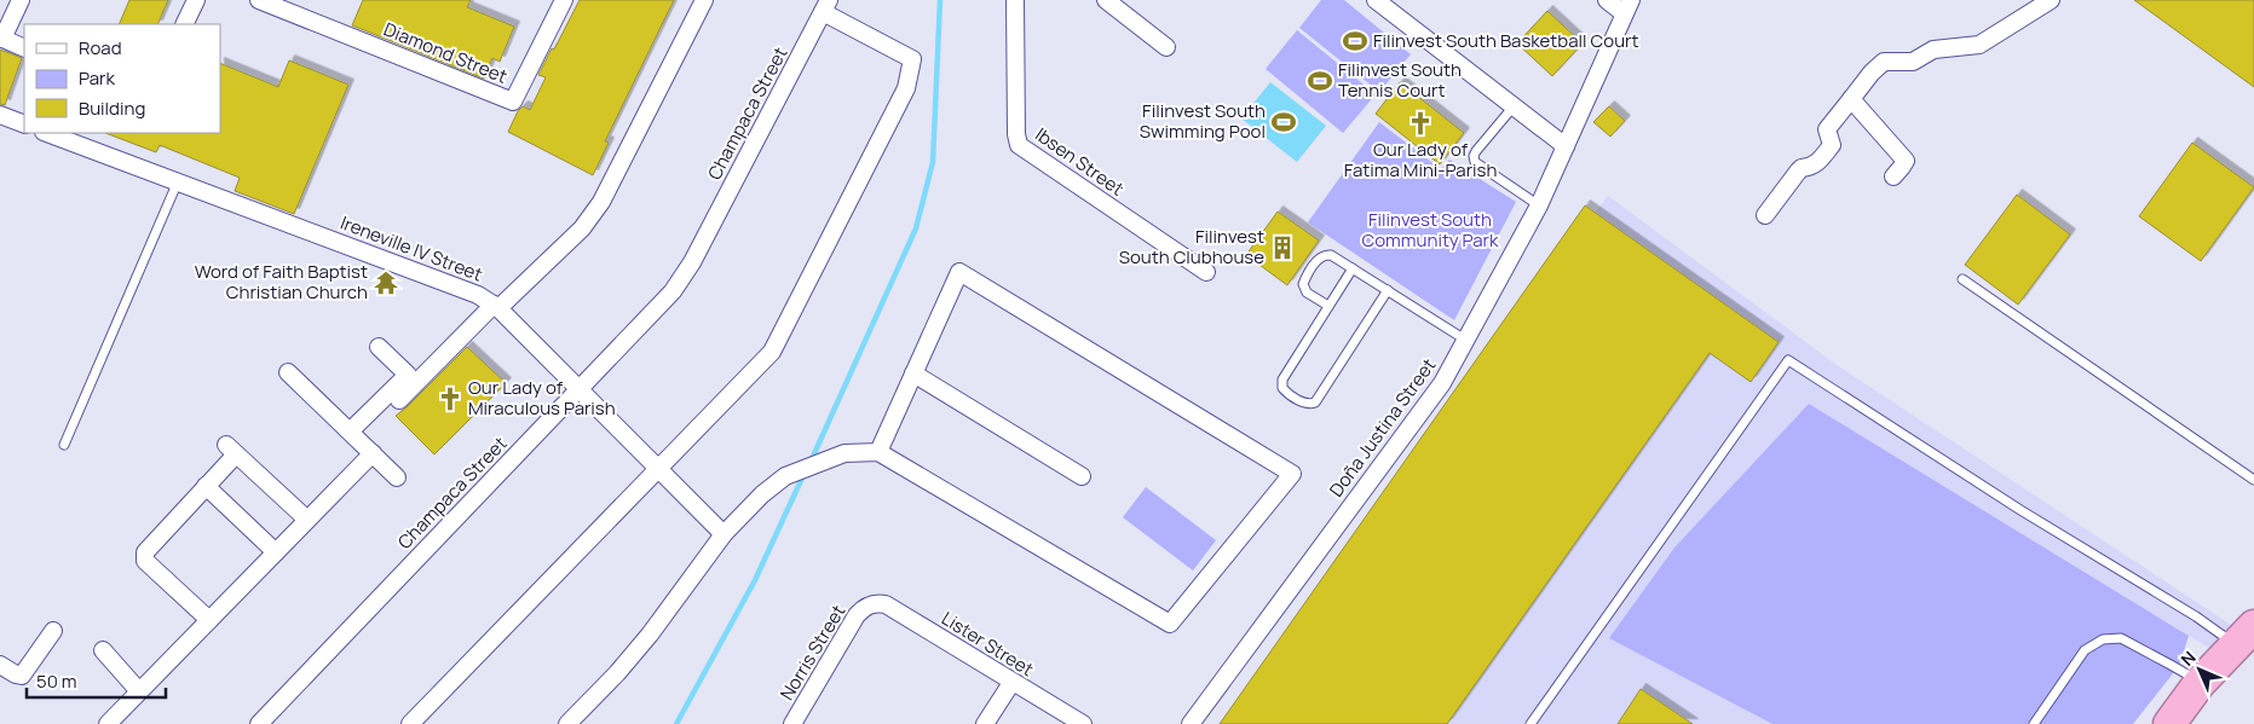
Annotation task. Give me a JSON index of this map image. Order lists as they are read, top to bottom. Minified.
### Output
{"streets":{"street":["Diamond Street","Champaca Street","Ibsen Street","Ireneville IV Street","Doña Justina Street","Lister Street","Norris Street"]},"crossings":[["Champaca Street","Ireneville IV Street"],["Lister Street","Norris Street"]],"parks":["Filinvest South Community Park"],"places":{"sports":["Filinvest South Basketball Court","Filinvest South Tennis Court","Filinvest South Swimming Pool"],"church":["Our Lady of Fatima Mini-Parish","Our Lady of Miraculous Parish"],"building":["Filinvest South Clubhouse"],"temple":["Word of Faith Baptist Christian Church"]},"legend":["Road","Park","Building"],"scale_bar":"50 m","north":"top left"}
